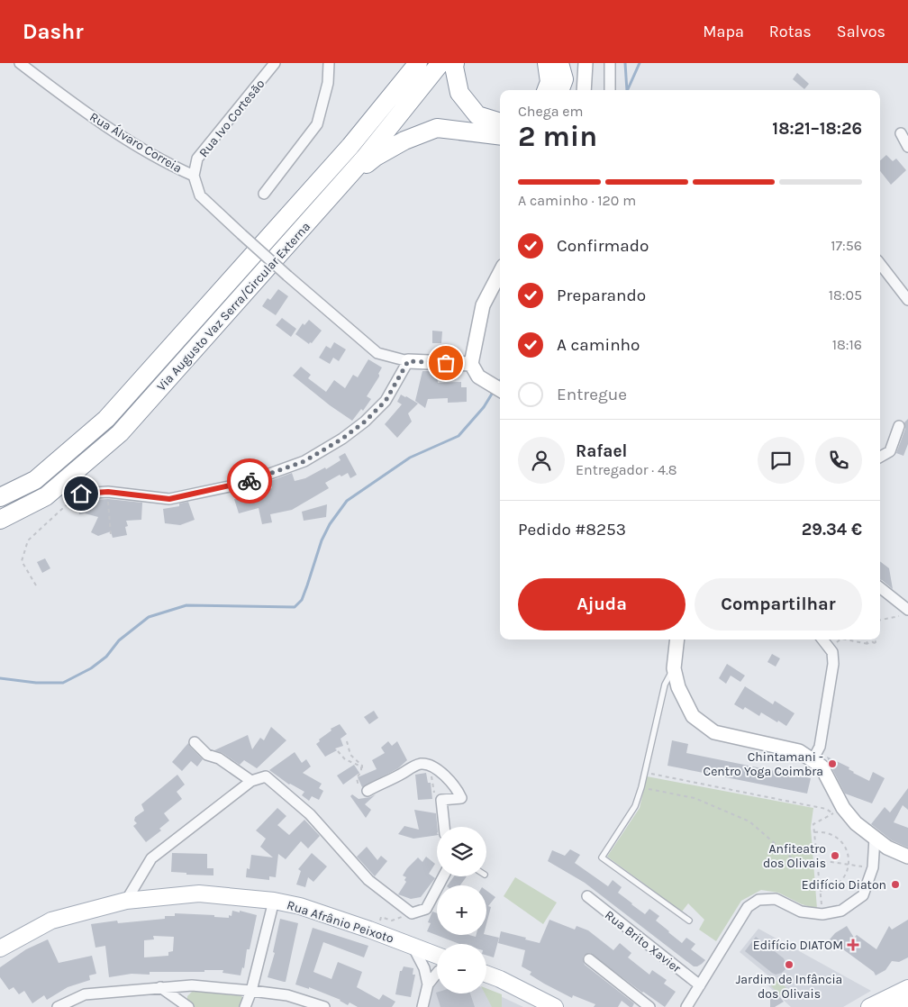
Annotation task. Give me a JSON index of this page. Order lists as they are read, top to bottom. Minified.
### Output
{"streets":{"highway":["Via Augusto Vaz Serra/Circular Externa"],"main road":["Rua Afrânio Peixoto"],"street":["Rua Ivo Cortesão","Rua Álvaro Correia","Rua Brito Xavier"]},"crossings":[["Rua Ivo Cortesão","Rua Álvaro Correia"]],"places":{"other":["Chintamani - Centro Yoga Coimbra","Anfiteatro dos Olivais","Edifício Diaton","Jardim de Infância dos Olivais"],"health":["Edifício DIATOM"]},"page":{"header":"Dashr","nav":["Mapa","Rotas","Salvos"],"heading":["2 min","Chega em","18:21–18:26"],"panel":["Rafael","Entregador · 4.8","Pedido #8253","29.34 €"],"bar":"A caminho · 120 m","list":[["Confirmado","17:56"],["Preparando","18:05"],["A caminho","18:16"],"Entregue"],"buttons":["Ajuda","Compartilhar"],"map_buttons":["+","−"]}}
